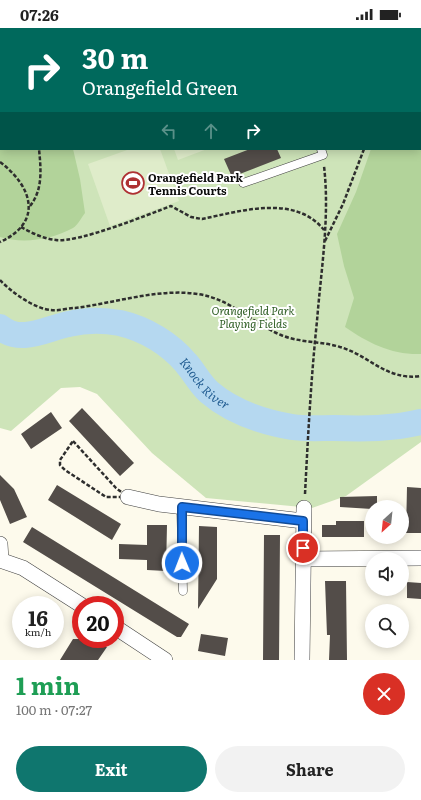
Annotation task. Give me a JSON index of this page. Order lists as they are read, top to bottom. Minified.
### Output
{"water":["Knock River"],"parks":["Orangefield Park Playing Fields"],"places":{"sports":["Orangefield Park Tennis Courts"]},"north":"bottom left","page":{"status":"07:26","turn":["30 m","Orangefield Green"],"speed":"16 km/h","limit":"20","heading":["1 min","100 m · 07:27"],"buttons":["Exit","Share"]}}
